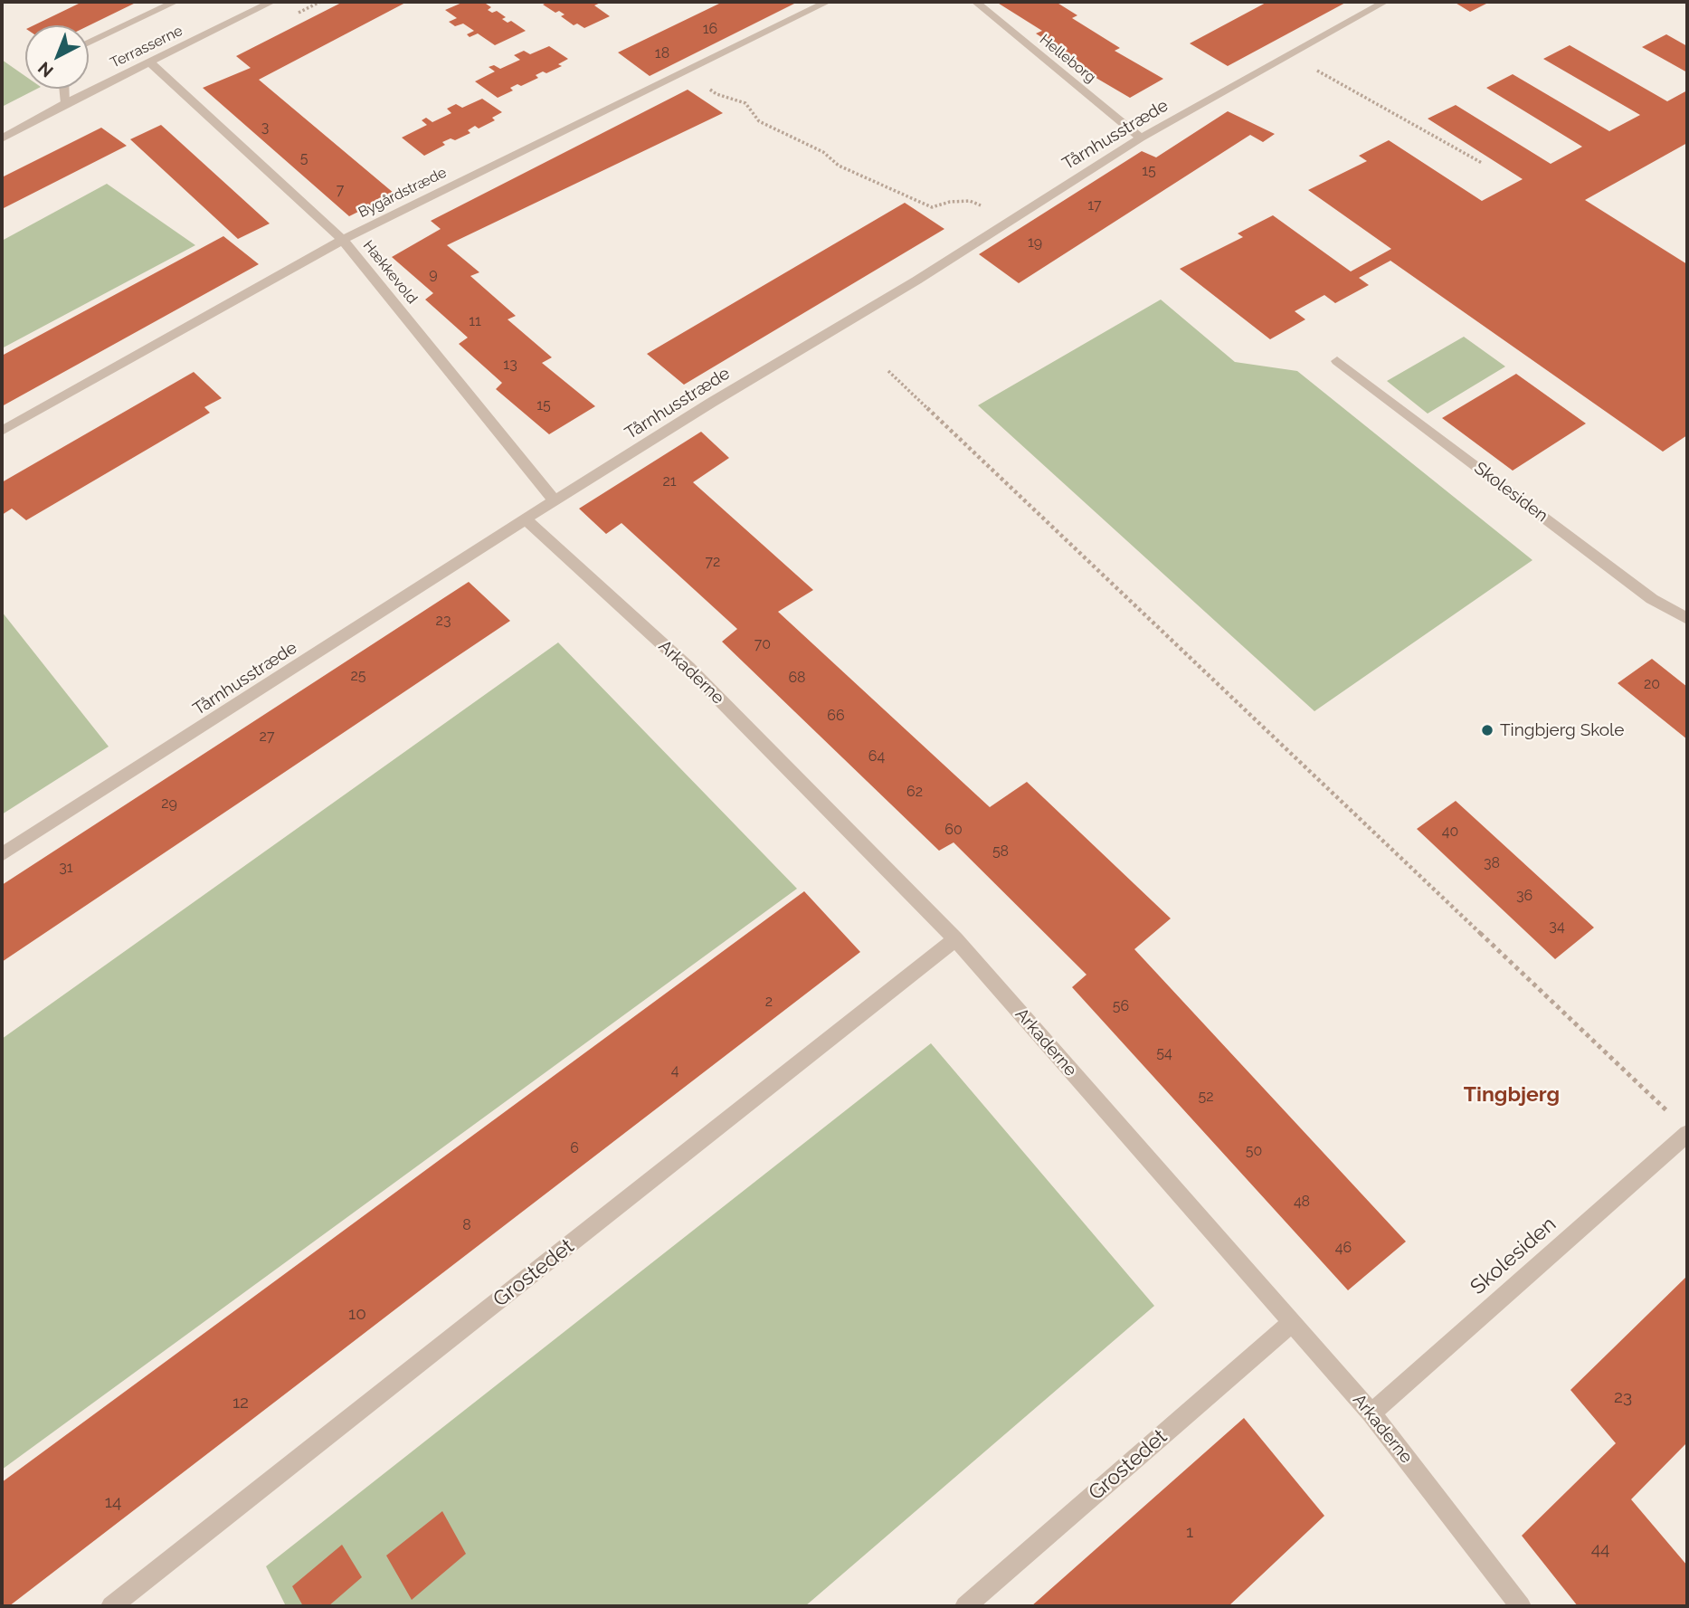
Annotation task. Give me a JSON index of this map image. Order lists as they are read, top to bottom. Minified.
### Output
{"streets":{"street":["Terrasserne","Helleborg","Tårnhusstræde","Bygårdstræde","Hækkevold","Skolesiden","Arkaderne","Grostedet"]},"crossings":[["Terrasserne","Hækkevold"],["Helleborg","Tårnhusstræde"],["Tårnhusstræde","Hækkevold"],["Tårnhusstræde","Arkaderne"],["Bygårdstræde","Hækkevold"],["Skolesiden","Arkaderne"],["Arkaderne","Grostedet"]],"districts":["Tingbjerg"],"places":["Tingbjerg Skole"],"house_numbers":["16","18","3","5","15","7","17","19","9","11","13","15","21","72","23","70","25","68","20","66","27","64","62","29","60","40","58","38","31","36","34","2","56","54","4","52","6","50","48","8","46","10","23","12","14","1","44"],"north":"bottom left"}
